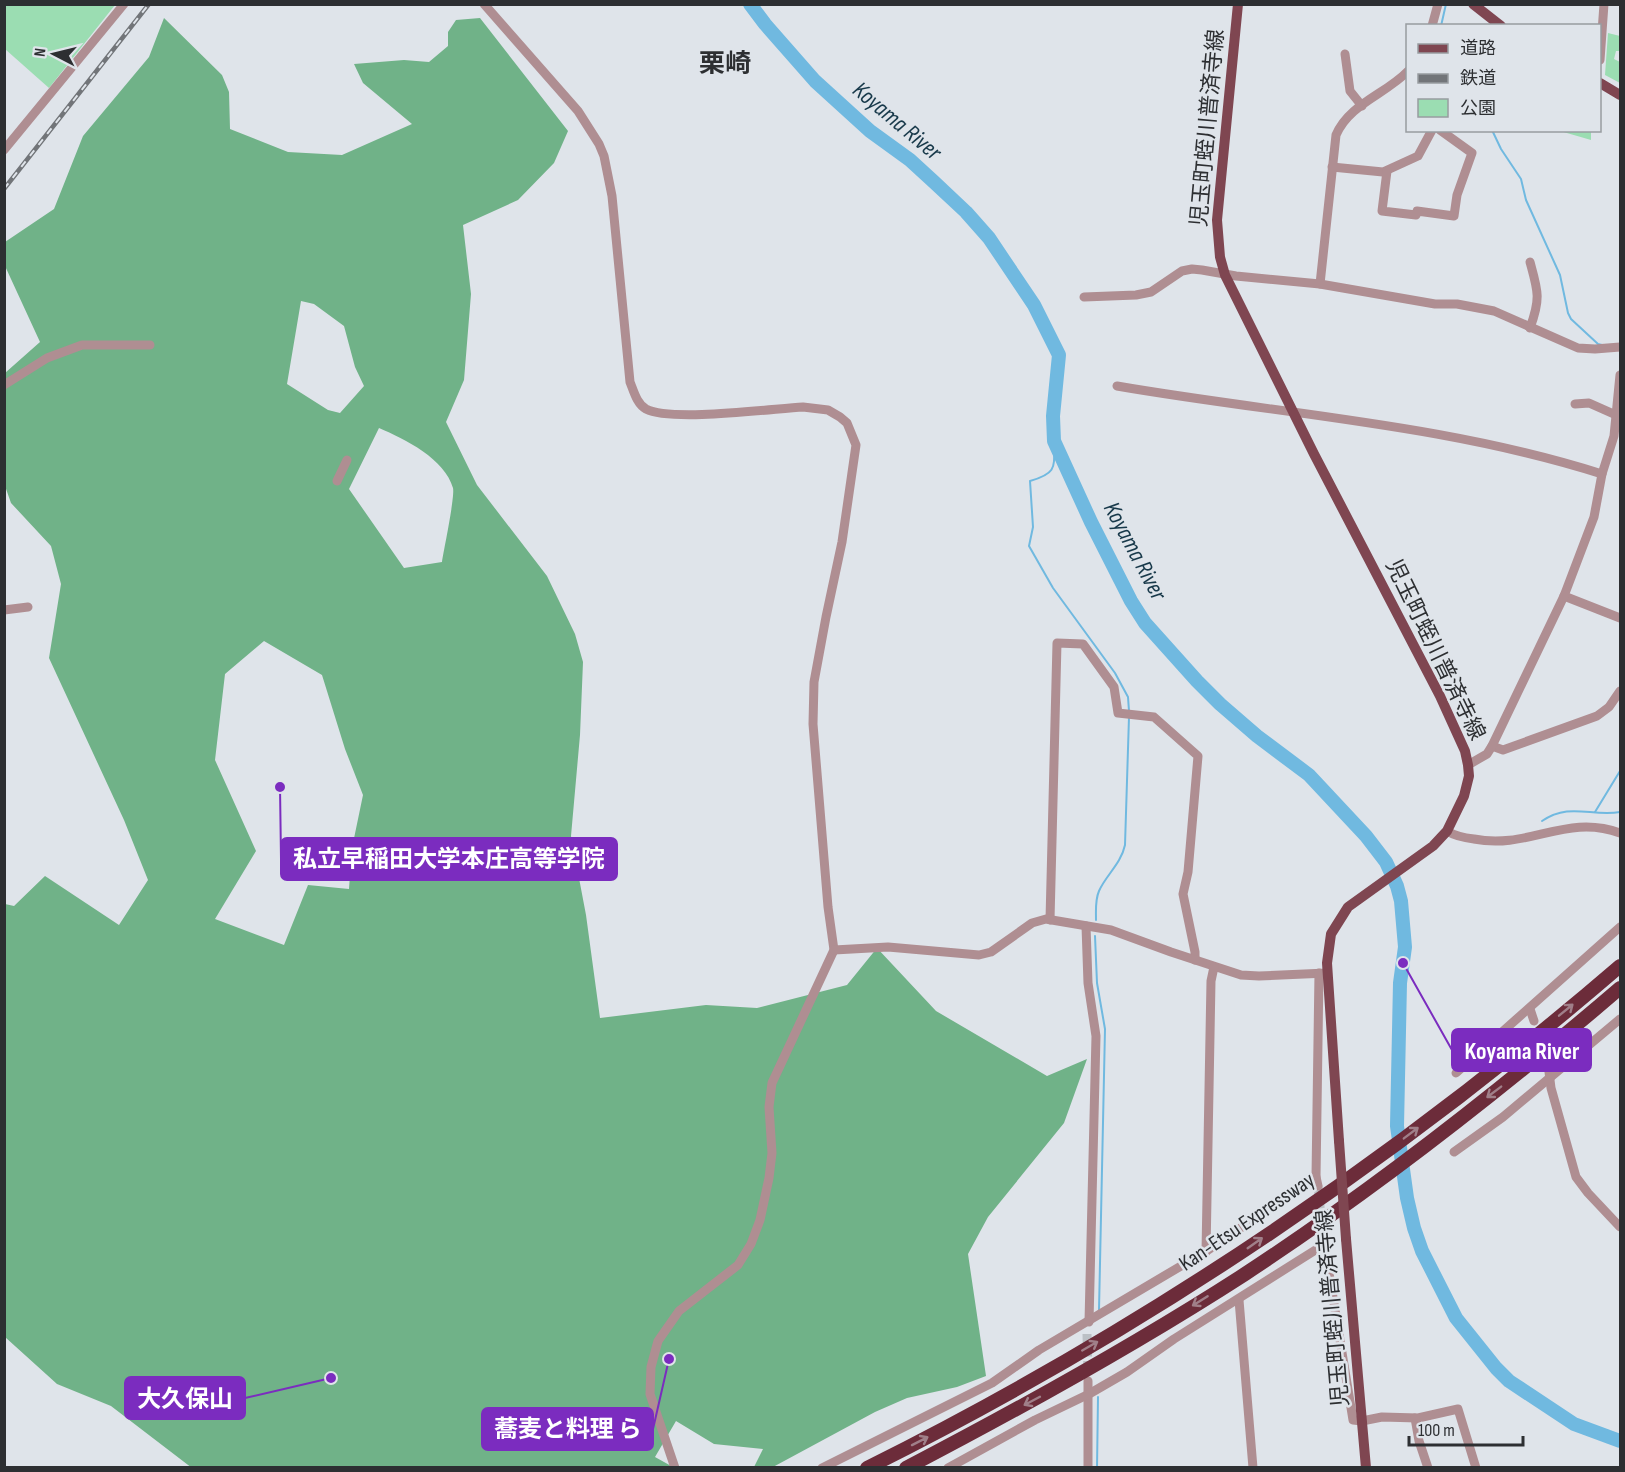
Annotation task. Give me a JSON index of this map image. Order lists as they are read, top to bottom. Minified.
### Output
{"streets":{"highway":["Kan-Etsu Expressway"],"main road":["児玉町蛭川普済寺線"]},"districts":["栗崎"],"water":["Koyama River"],"places":["私立早稲田大学本庄高等学院","Koyama River","蕎麦と料理 ら","大久保山"],"legend":["道路","鉄道","公園"],"scale_bar":"100 m","north":"left"}
